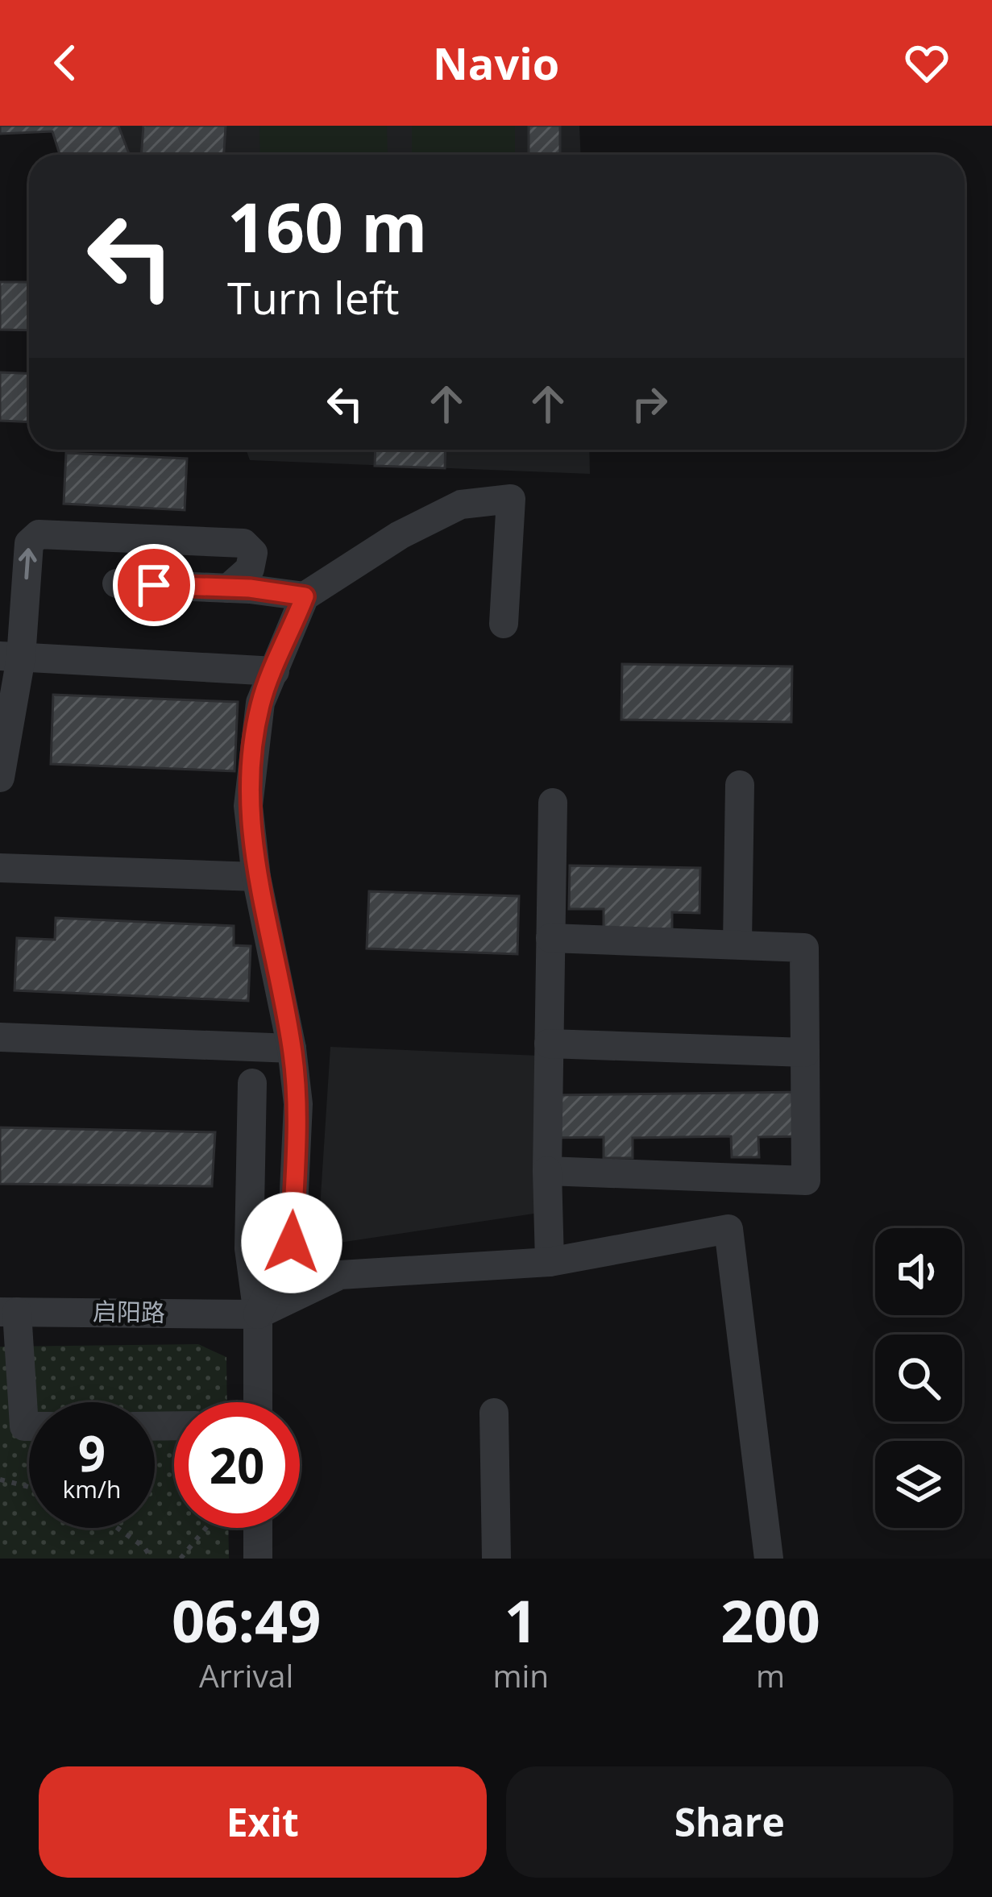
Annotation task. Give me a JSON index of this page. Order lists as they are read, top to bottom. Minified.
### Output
{"streets":{"street":["启阳路"]},"page":{"header":"Navio","turn":["160 m","Turn left"],"speed":"9 km/h","limit":"20","eta":["06:49","Arrival","1","min","200","m"],"buttons":["Exit","Share"]}}
